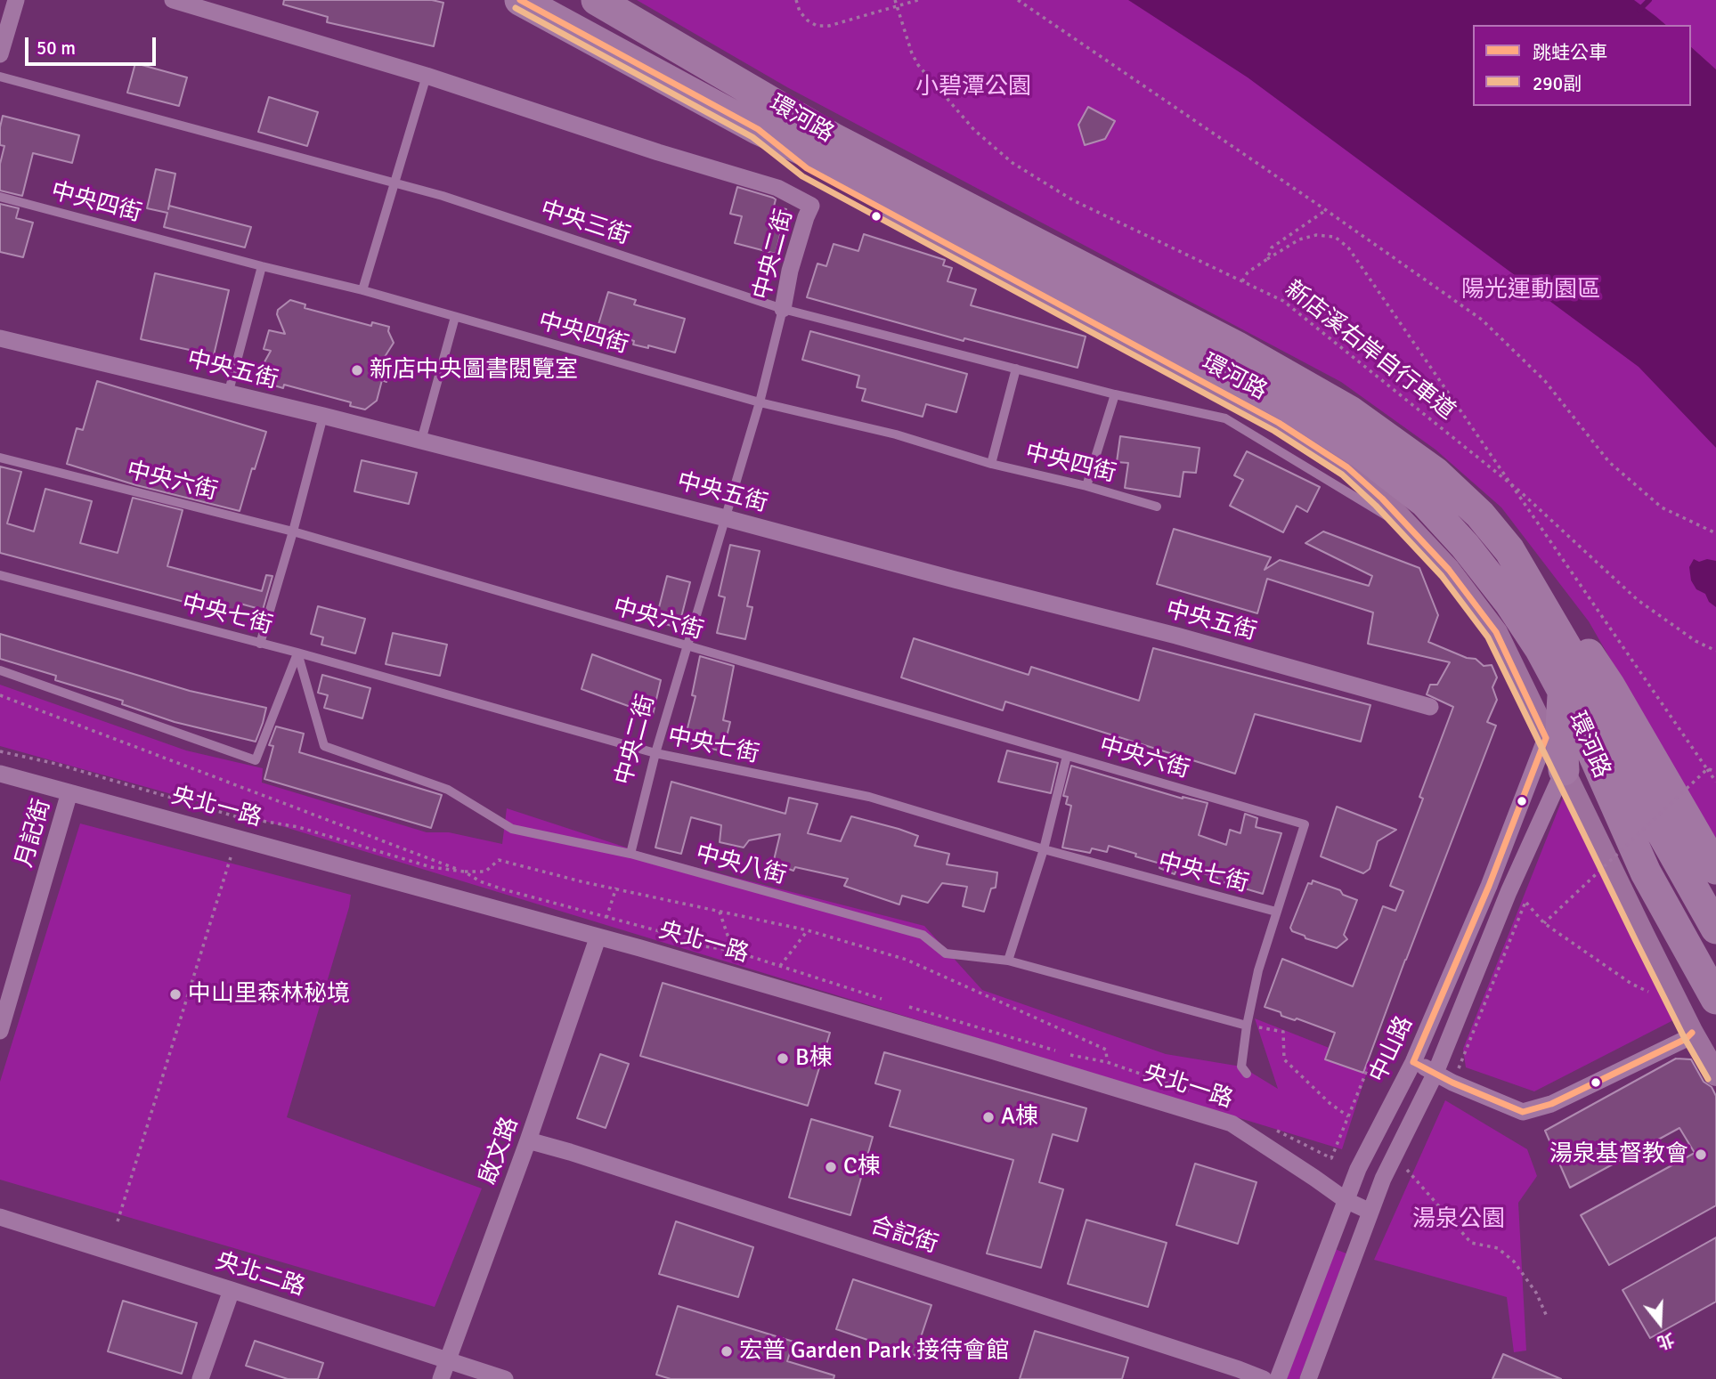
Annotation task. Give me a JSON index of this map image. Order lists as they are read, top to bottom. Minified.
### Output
{"streets":{"highway":["環河路"],"street":["中央二街","中央五街","央北一路","月記街","中山路","啟文路","合記街","央北二路"],"lane":["中央四街","中央三街","中央六街","中央七街","中央八街"],"path":["新店溪右岸自行車道"]},"crossings":[["環河路","中山路"],["中央四街","中央二街"],["中央三街","中央二街"],["中央二街","中央五街"],["中央二街","中央六街"],["中央二街","中央七街"],["中央二街","中央八街"],["中央六街","中央七街"],["中央七街","中央八街"],["央北一路","月記街"],["央北一路","中山路"],["央北一路","啟文路"],["啟文路","合記街"],["啟文路","央北二路"]],"parks":["小碧潭公園","陽光運動園區","湯泉公園"],"places":["新店中央圖書閱覽室","中山里森林秘境","B棟","A棟","湯泉基督教會","C棟","宏普 Garden Park 接待會館"],"lines":["transit line 跳蛙公車","transit line 290副"],"legend":["跳蛙公車","290副"],"scale_bar":"50 m","north":"bottom"}
